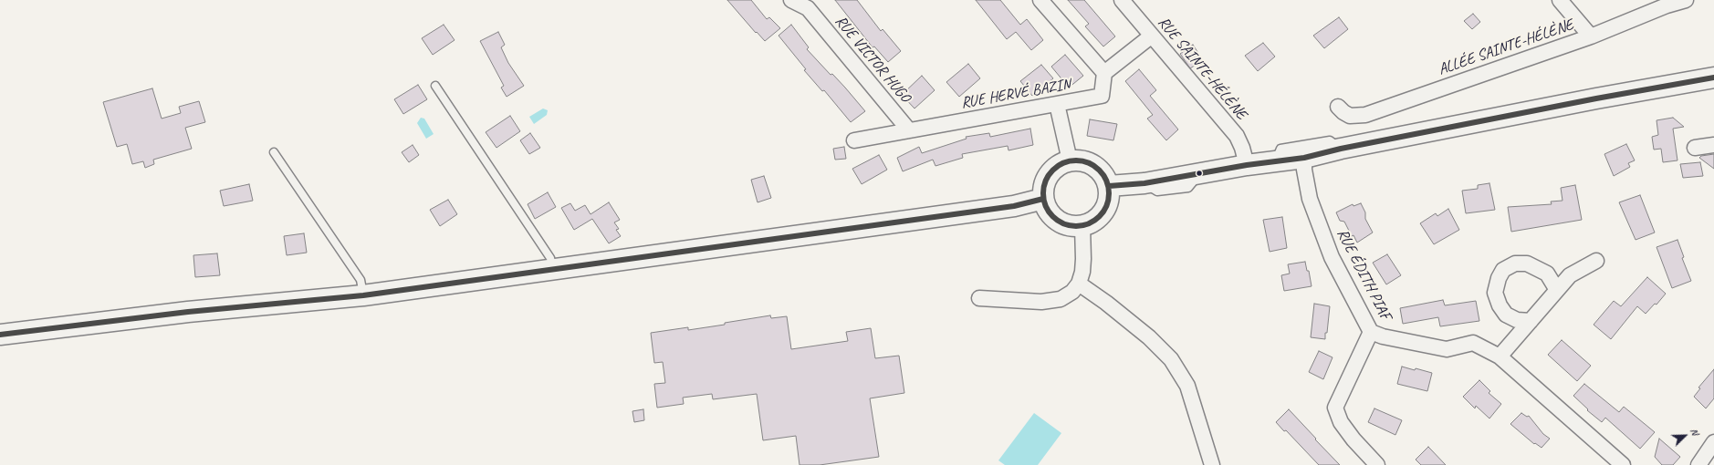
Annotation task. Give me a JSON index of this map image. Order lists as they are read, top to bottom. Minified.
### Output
{"streets":{"street":["ALLÉE SAINTE-HÉLÈNE","RUE VICTOR HUGO","RUE SAINTE-HÉLÈNE","RUE HERVÉ BAZIN","RUE ÉDITH PIAF"]},"crossings":[["RUE VICTOR HUGO","RUE HERVÉ BAZIN"]],"north":"top right"}
